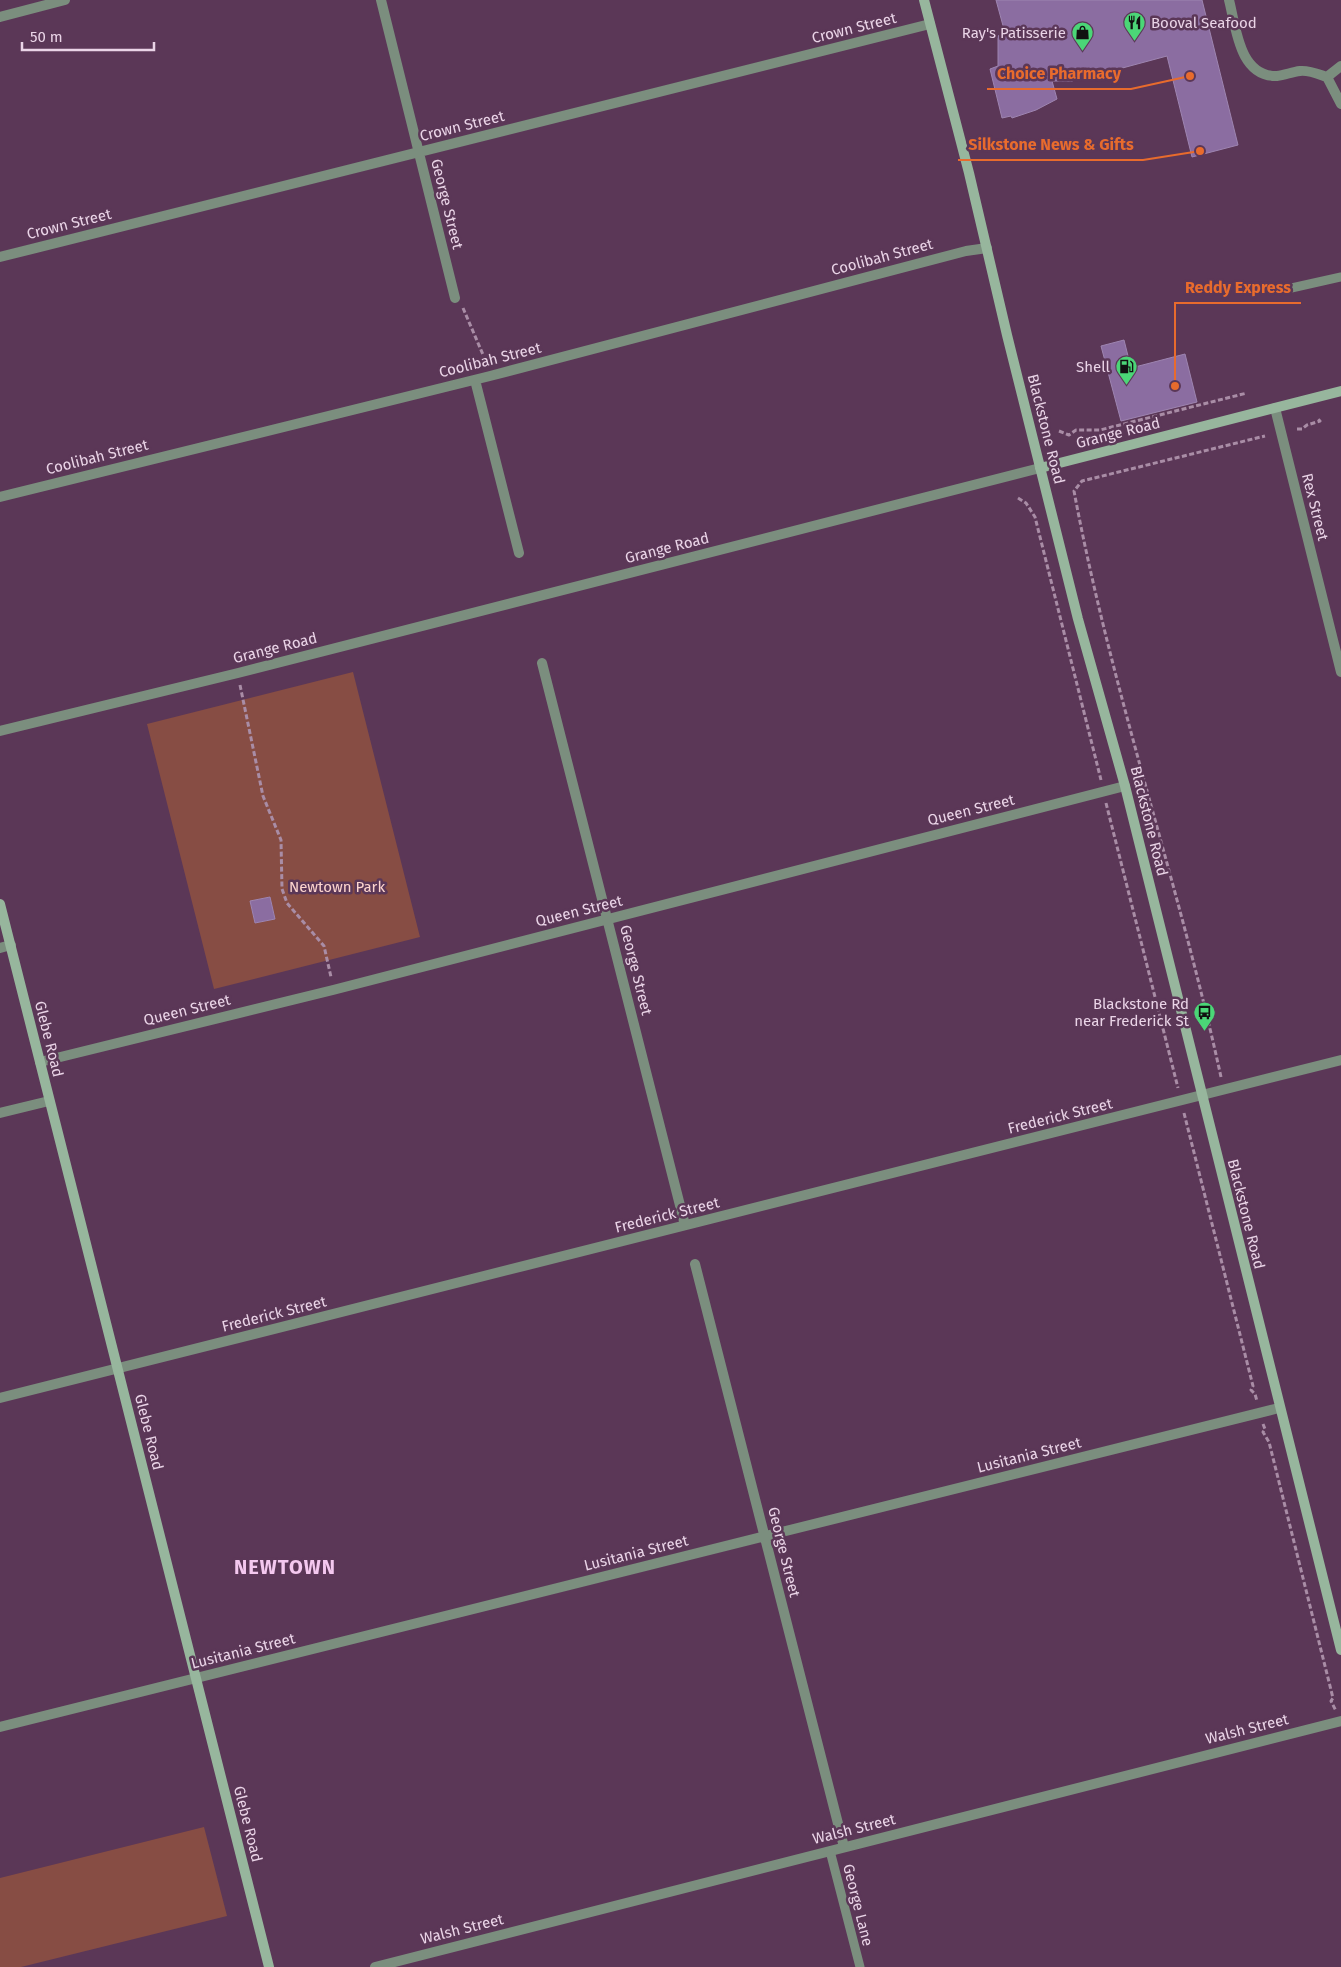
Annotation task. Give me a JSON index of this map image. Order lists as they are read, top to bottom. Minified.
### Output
{"streets":{"main road":["Blackstone Road","Grange Road","Glebe Road"],"street":["Crown Street","George Street","Coolibah Street","Rex Street","Queen Street","Frederick Street","Lusitania Street","Walsh Street"],"lane":["George Lane"]},"crossings":[["Crown Street","George Street"],["Crown Street","Blackstone Road"],["George Street","Queen Street"],["George Street","Frederick Street"],["George Street","Lusitania Street"],["George Street","Walsh Street"],["Coolibah Street","Blackstone Road"],["Blackstone Road","Grange Road"],["Blackstone Road","Queen Street"],["Blackstone Road","Frederick Street"],["Blackstone Road","Lusitania Street"],["Grange Road","Rex Street"],["Queen Street","Glebe Road"],["Glebe Road","Frederick Street"],["Glebe Road","Lusitania Street"],["Walsh Street","George Lane"]],"districts":["NEWTOWN"],"parks":["Newtown Park"],"places":{"restaurant":["Booval Seafood"],"shop":["Ray's Patisserie"],"other":["Choice Pharmacy","Silkstone News & Gifts","Reddy Express"],"fuel station":["Shell"],"bus stop":["Blackstone Rd near Frederick St"]},"scale_bar":"50 m"}
